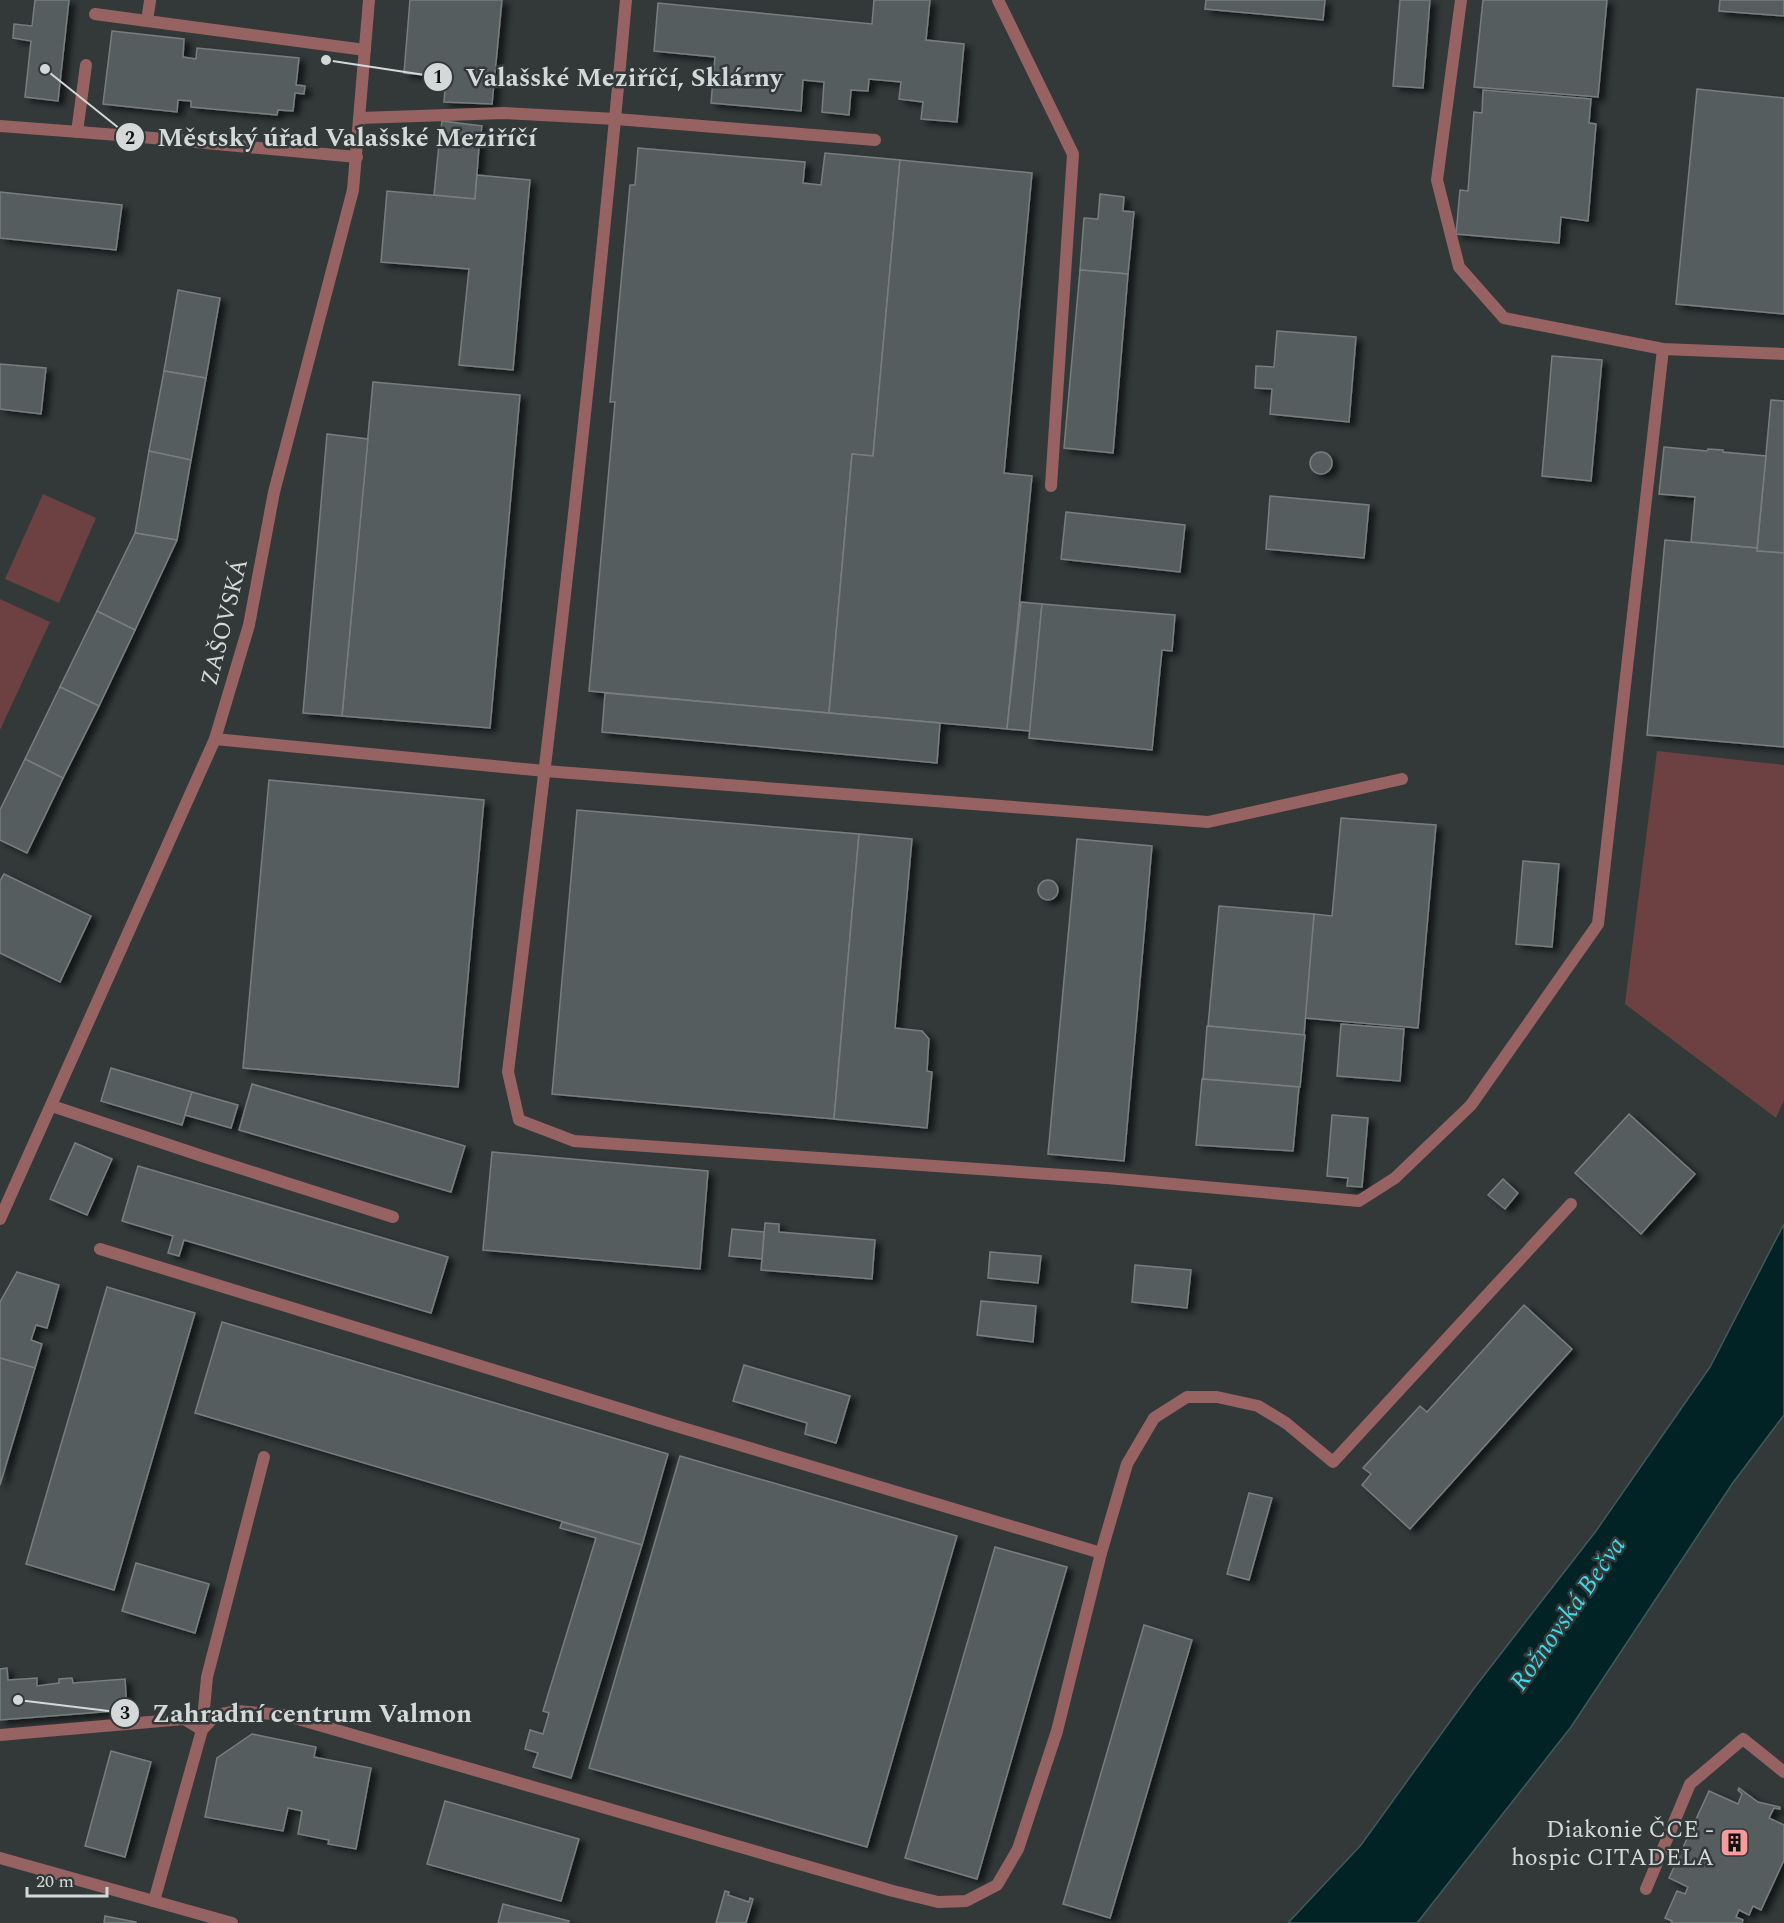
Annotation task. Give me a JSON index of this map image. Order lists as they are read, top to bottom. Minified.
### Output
{"streets":{"street":["ZAŠOVSKÁ"]},"water":["Rožnovská Bečva"],"places":{"other":["Valašské Meziříčí, Sklárny","Městský úřad Valašské Meziříčí","Zahradní centrum Valmon"],"building":["Diakonie ČCE - hospic CITADELA"]},"scale_bar":"20 m"}
